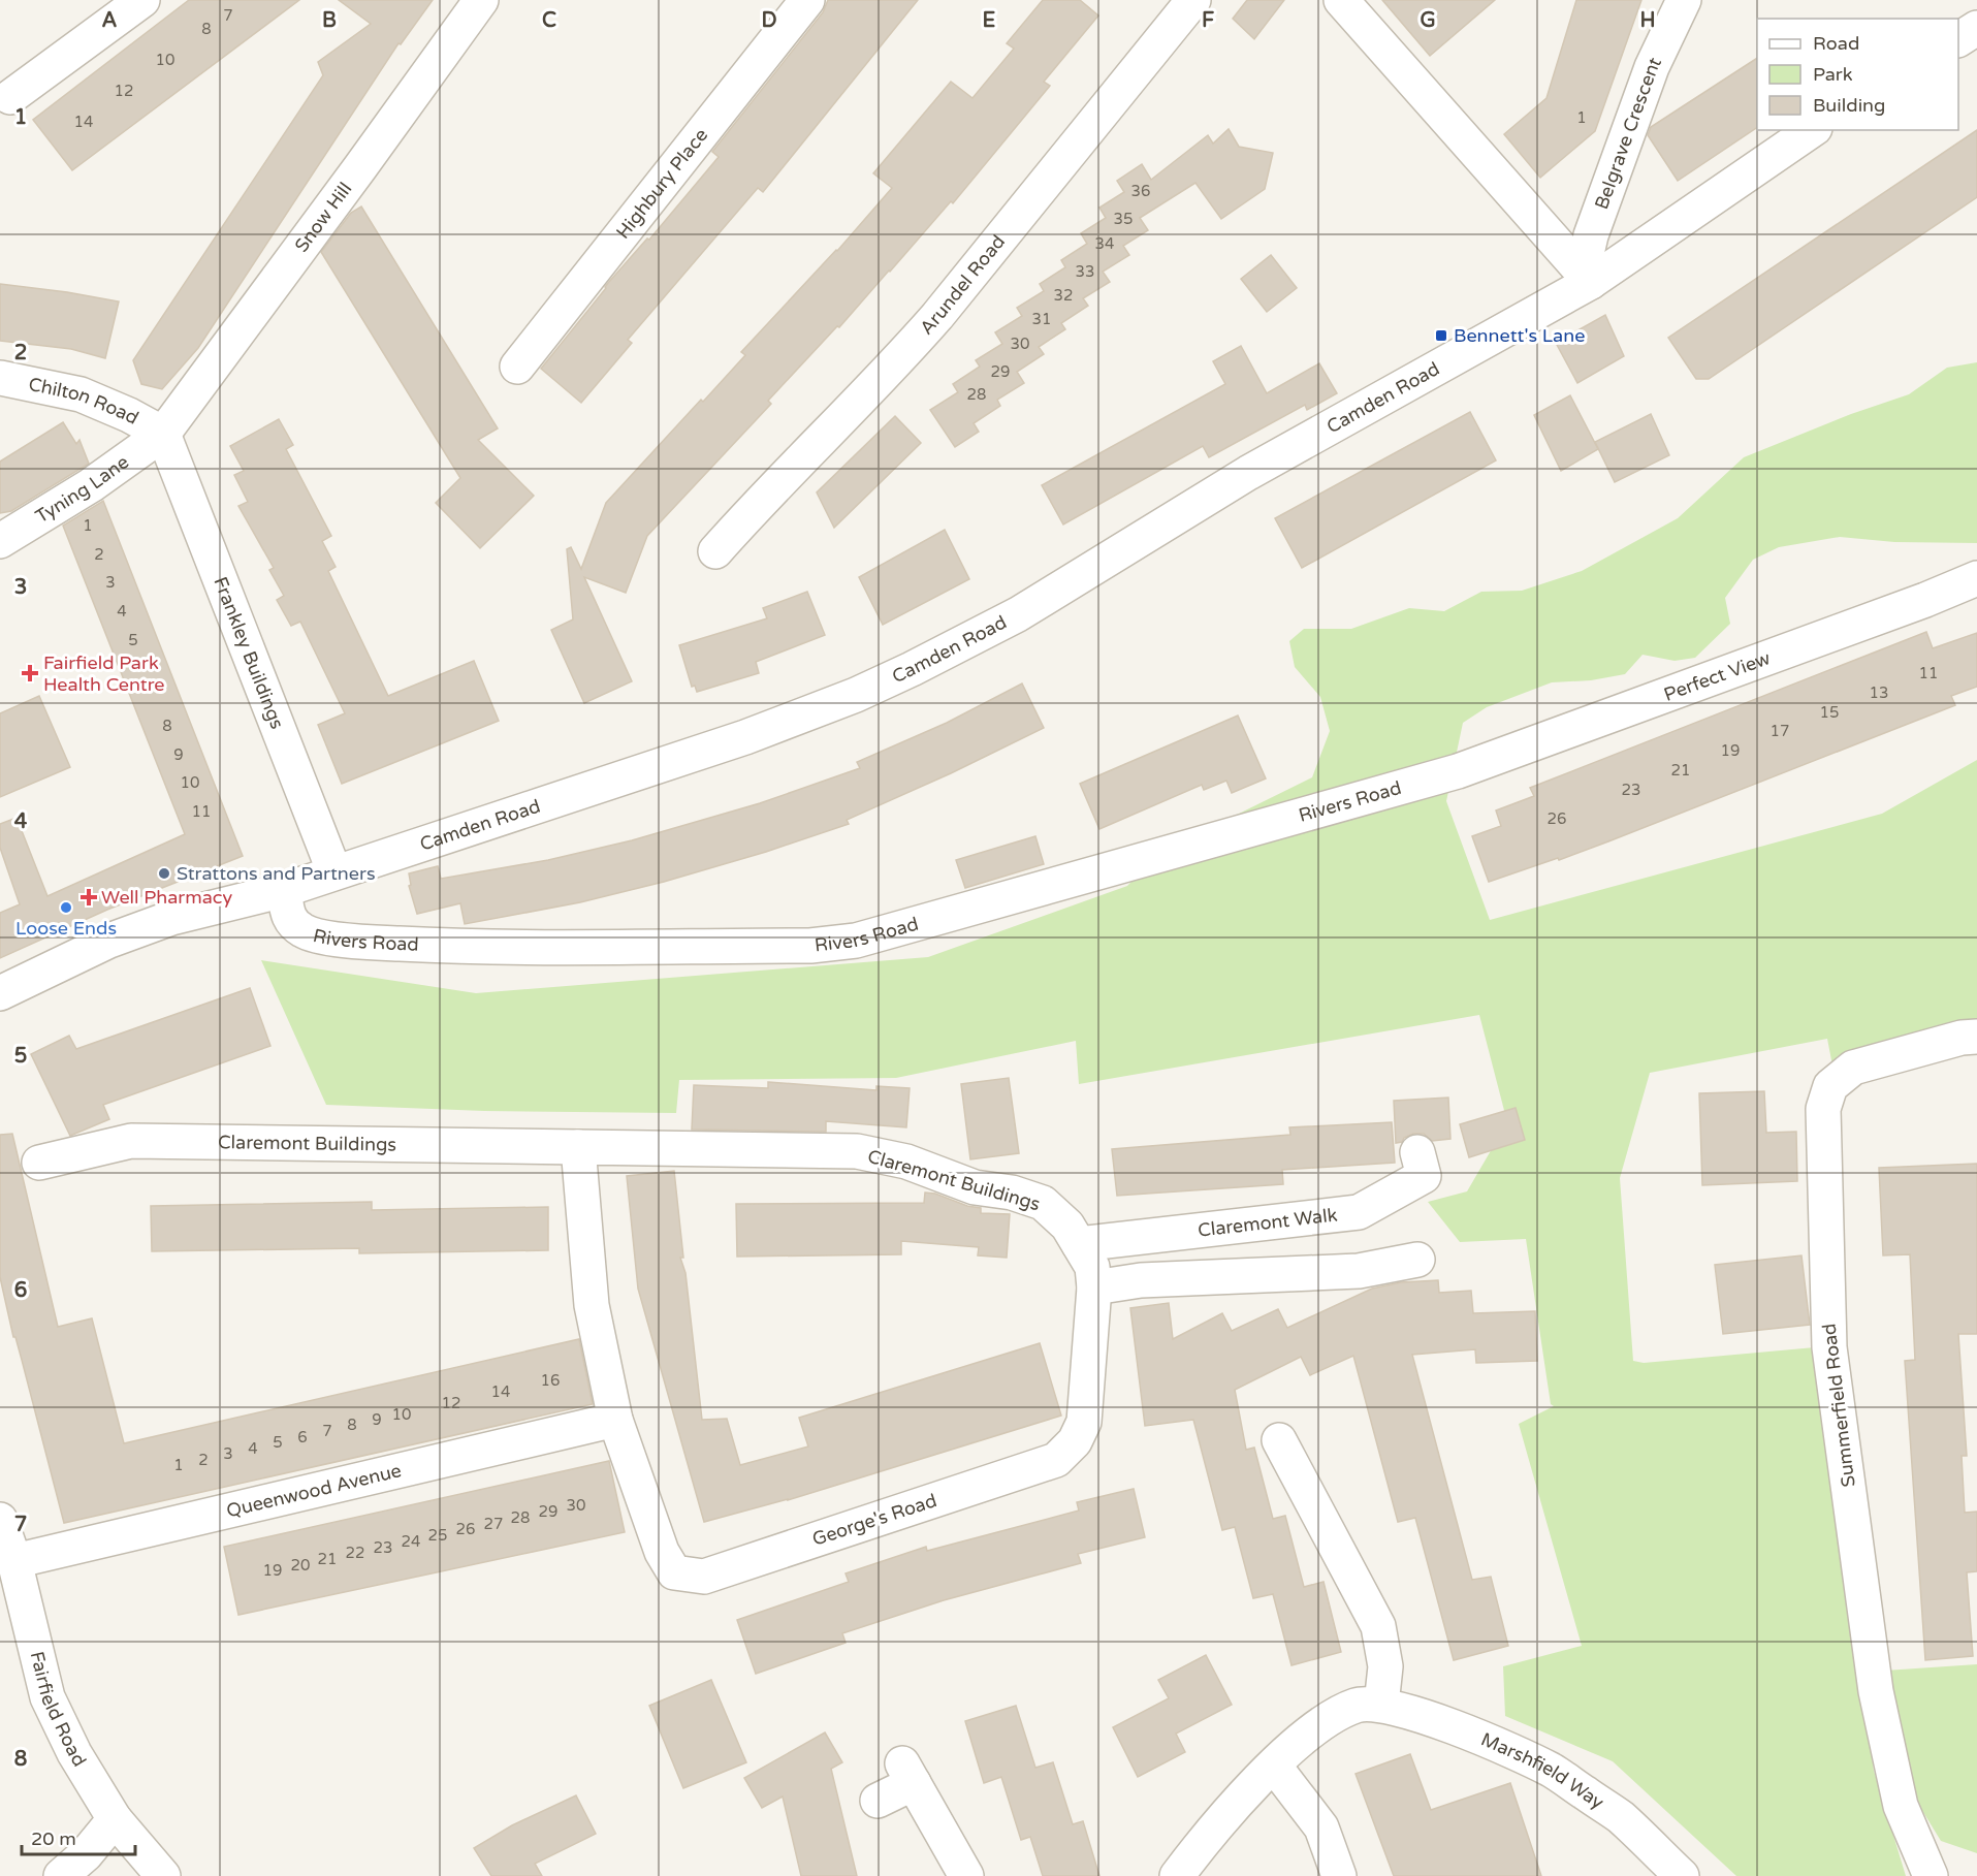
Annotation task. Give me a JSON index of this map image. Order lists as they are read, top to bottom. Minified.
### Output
{"streets":{"street":["Belgrave Crescent","Highbury Place","Snow Hill","Arundel Road","Camden Road","Chilton Road","Tyning Lane","Frankley Buildings","Perfect View","Rivers Road","Claremont Buildings","Claremont Walk","Summerfield Road","Queenwood Avenue","George's Road","Fairfield Road","Marshfield Way"]},"crossings":[["Belgrave Crescent","Camden Road"],["Snow Hill","Chilton Road"],["Snow Hill","Tyning Lane"],["Snow Hill","Frankley Buildings"],["Camden Road","Frankley Buildings"],["Camden Road","Rivers Road"],["Chilton Road","Tyning Lane"],["Chilton Road","Frankley Buildings"],["Tyning Lane","Frankley Buildings"],["Perfect View","Rivers Road"],["Claremont Buildings","Claremont Walk"],["Claremont Buildings","George's Road"],["Queenwood Avenue","George's Road"],["Queenwood Avenue","Fairfield Road"]],"places":{"transit":["Bennett's Lane"],"health":["Fairfield Park Health Centre","Well Pharmacy"],"other":["Strattons and Partners","Loose Ends"]},"house_numbers":["7","8","10","12","1","14","36","35","34","33","32","31","30","29","28","1","2","3","4","5","11","13","15","8","17","19","9","21","10","23","11","26","16","14","12","10","9","8","7","6","5","4","3","2","1","30","29","28","27","26","25","24","23","22","21","20","19"],"legend":["Road","Park","Building"],"scale_bar":"20 m","grid":{"columns":["A","B","C","D","E","F","G","H"],"rows":["1","2","3","4","5","6","7","8"]}}
